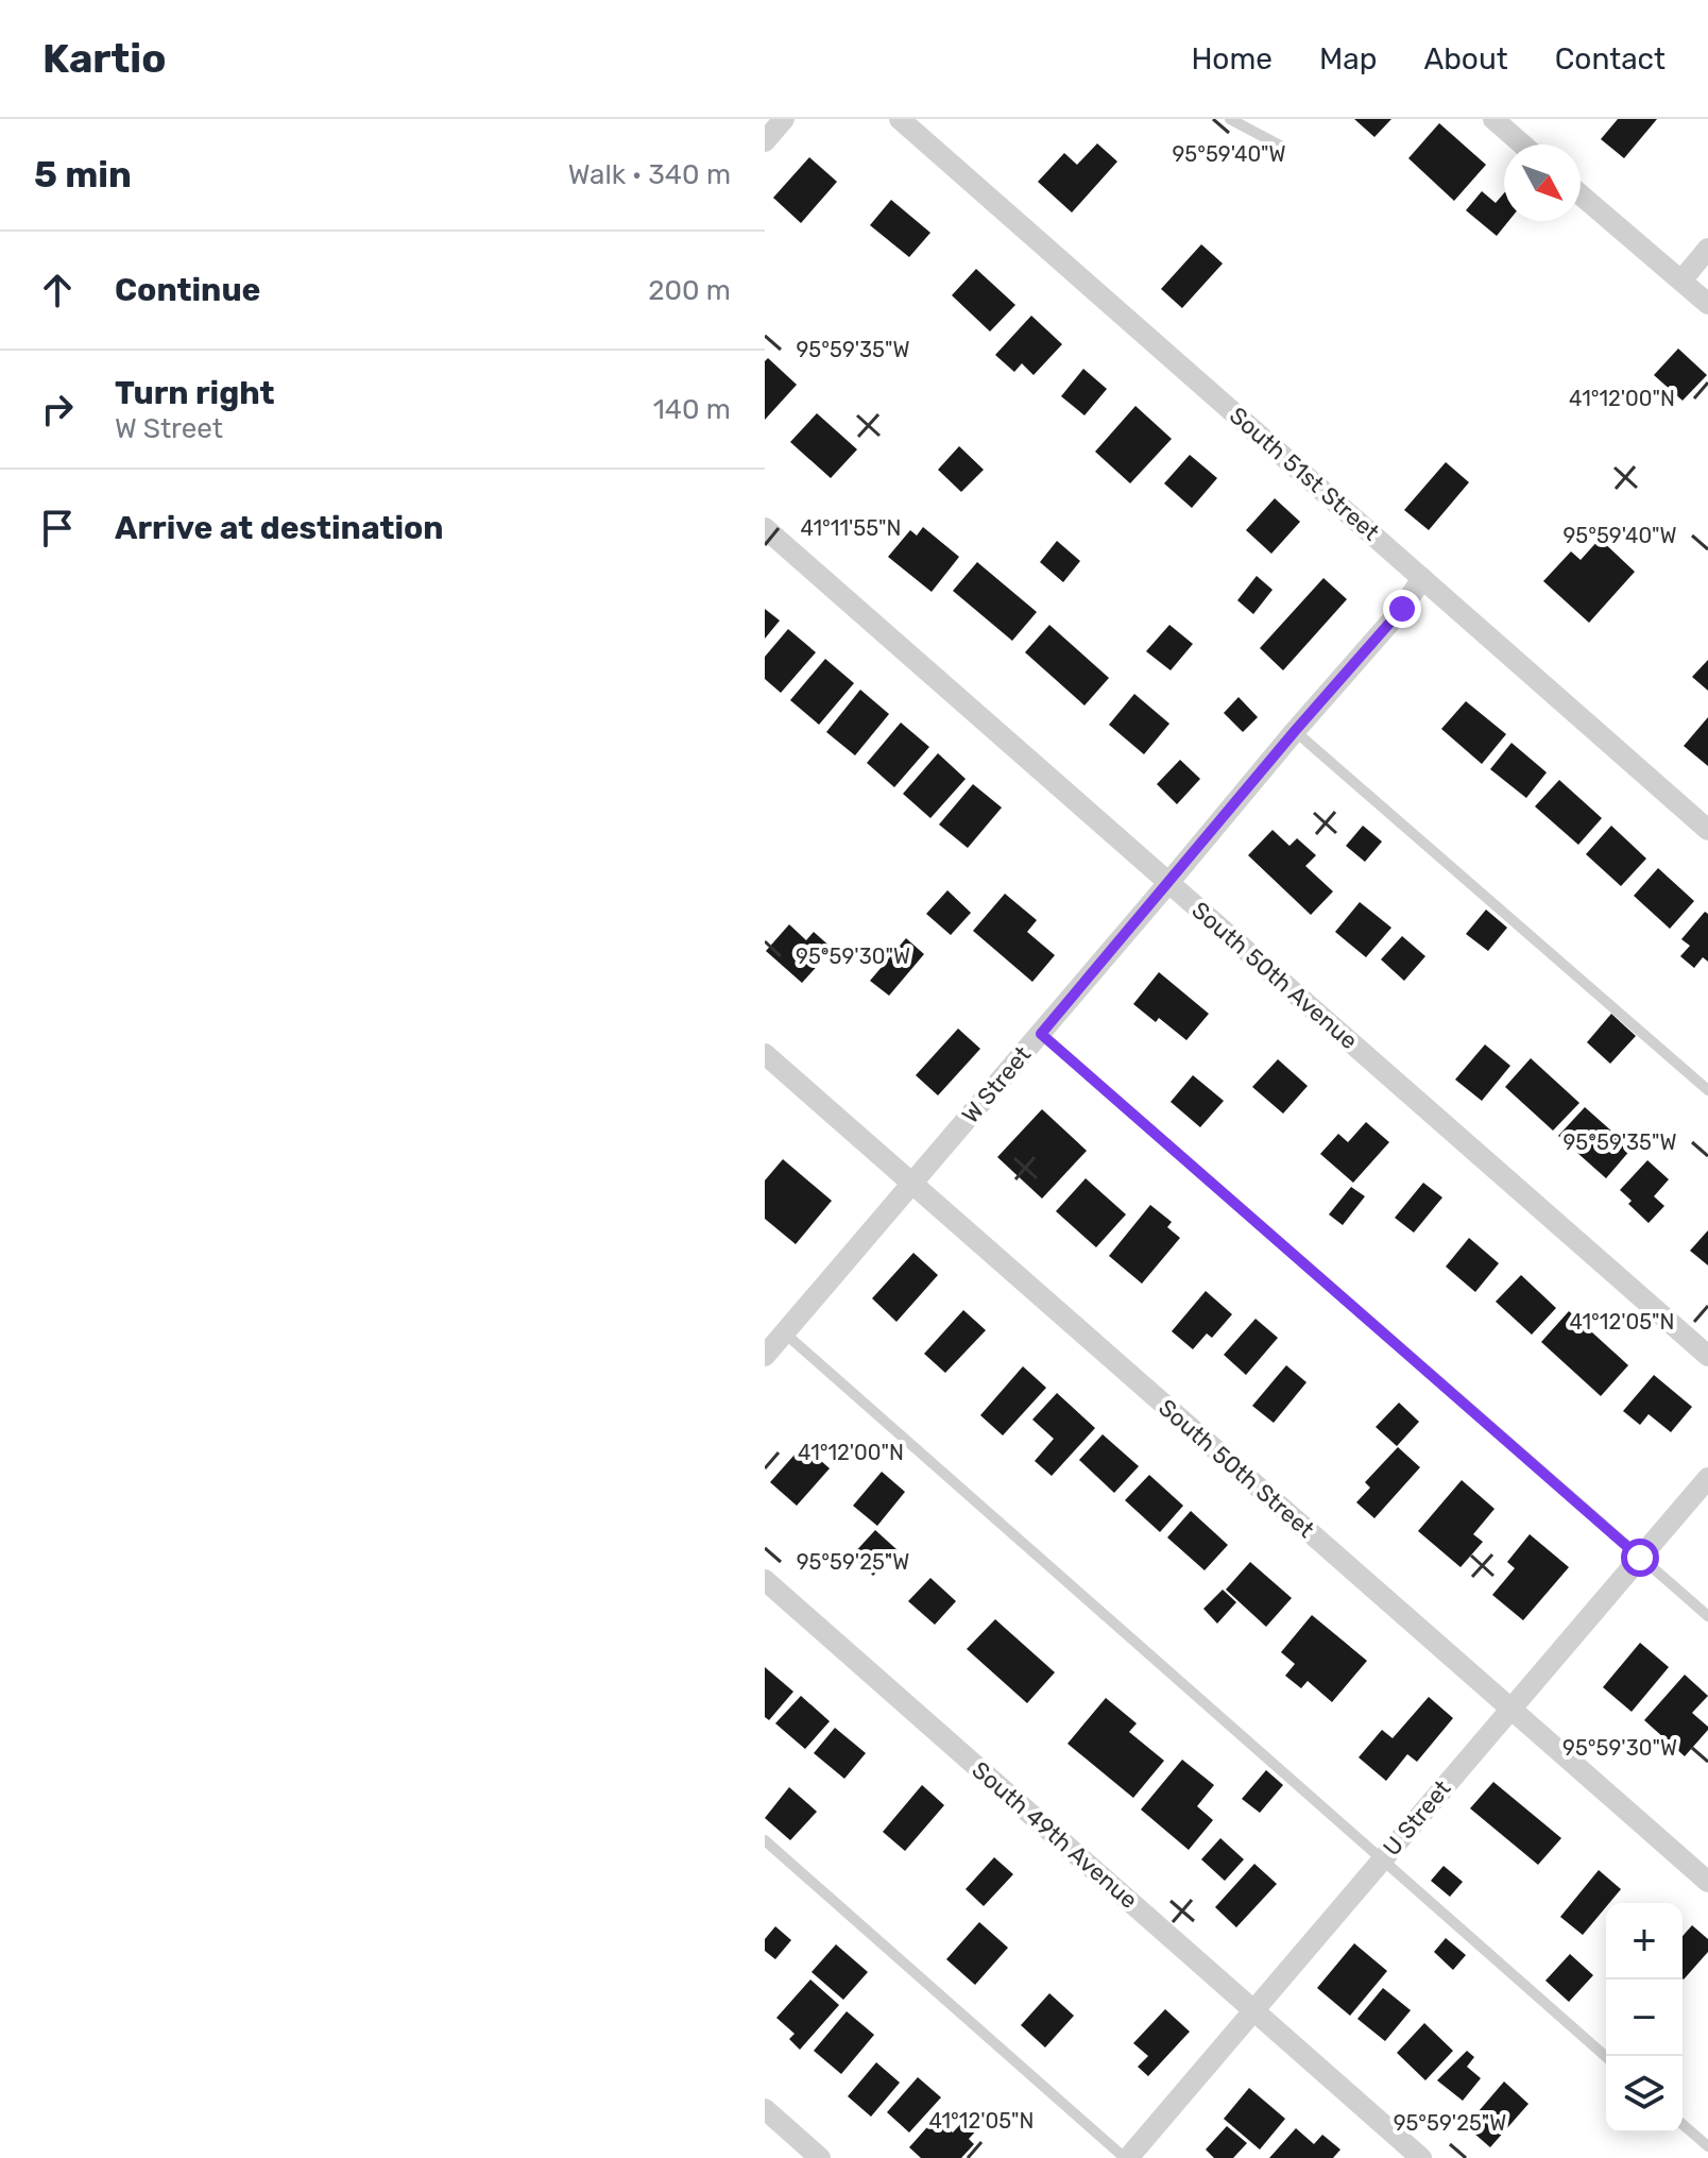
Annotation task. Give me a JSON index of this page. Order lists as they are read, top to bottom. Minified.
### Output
{"streets":{"street":["South 51st Street","South 50th Avenue","W Street","South 50th Street","U Street","South 49th Avenue"]},"crossings":[["South 51st Street","W Street"],["South 50th Avenue","W Street"],["W Street","South 50th Street"],["South 50th Street","U Street"],["U Street","South 49th Avenue"]],"north":"bottom right","page":{"header":"Kartio","nav":["Home","Map","About","Contact"],"heading":["5 min","Walk · 340 m"],"list":[["Continue","200 m"],["Turn right","W Street","140 m"],"Arrive at destination"],"map_buttons":["+","−"]},"coordinates":["95°59'40\"W","95°59'35\"W","41°12'00\"N","41°11'55\"N","95°59'30\"W","41°12'05\"N","95°59'25\"W"]}
